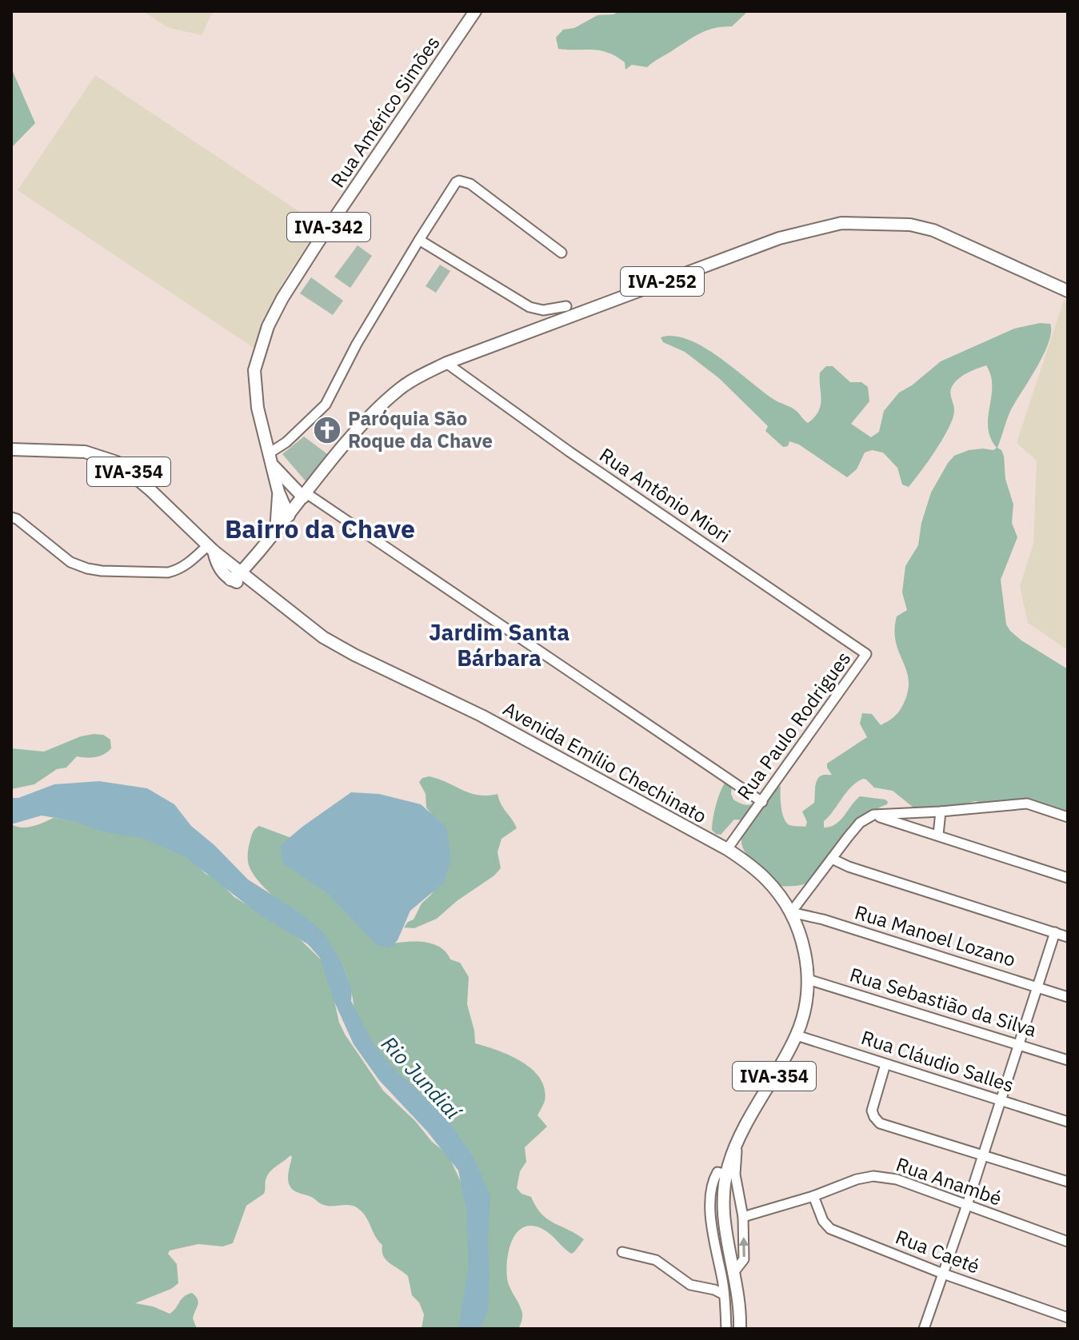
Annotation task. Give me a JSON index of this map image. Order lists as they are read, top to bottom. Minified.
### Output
{"streets":{"main road":["Rua Américo Simões","IVA-342","IVA-252","IVA-354","Avenida Emílio Chechinato"],"street":["Rua Antônio Miori","Rua Paulo Rodrigues","Rua Manoel Lozano","Rua Sebastião da Silva","Rua Cláudio Salles","Rua Anambé","Rua Caeté"]},"crossings":[["Rua Américo Simões","IVA-252"],["IVA-252","Rua Antônio Miori"],["IVA-252","Avenida Emílio Chechinato"],["IVA-354","Avenida Emílio Chechinato"],["Rua Antônio Miori","Rua Paulo Rodrigues"],["Rua Paulo Rodrigues","Avenida Emílio Chechinato"],["Avenida Emílio Chechinato","Rua Manoel Lozano"],["Avenida Emílio Chechinato","Rua Sebastião da Silva"],["Avenida Emílio Chechinato","Rua Cláudio Salles"],["Rua Anambé","Rua Caeté"]],"districts":["Bairro da Chave","Jardim Santa Bárbara"],"water":["Rio Jundiaí"],"places":{"church":["Paróquia São Roque da Chave"]}}
